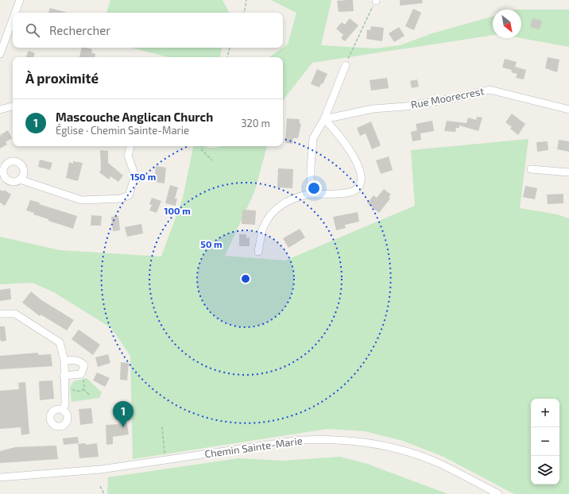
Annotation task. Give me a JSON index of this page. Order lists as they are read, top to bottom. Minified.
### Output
{"streets":{"street":["Rue Moorecrest","Chemin Sainte-Marie"]},"north":"bottom right","page":{"search":"Rechercher","heading":"À proximité","list":[{"mark":"1","name":"Mascouche Anglican Church","note":"Église · Chemin Sainte-Marie","value":"320 m"}],"map_buttons":["+","−"],"pins":"1"},"rings":["150 m","100 m","50 m"]}
